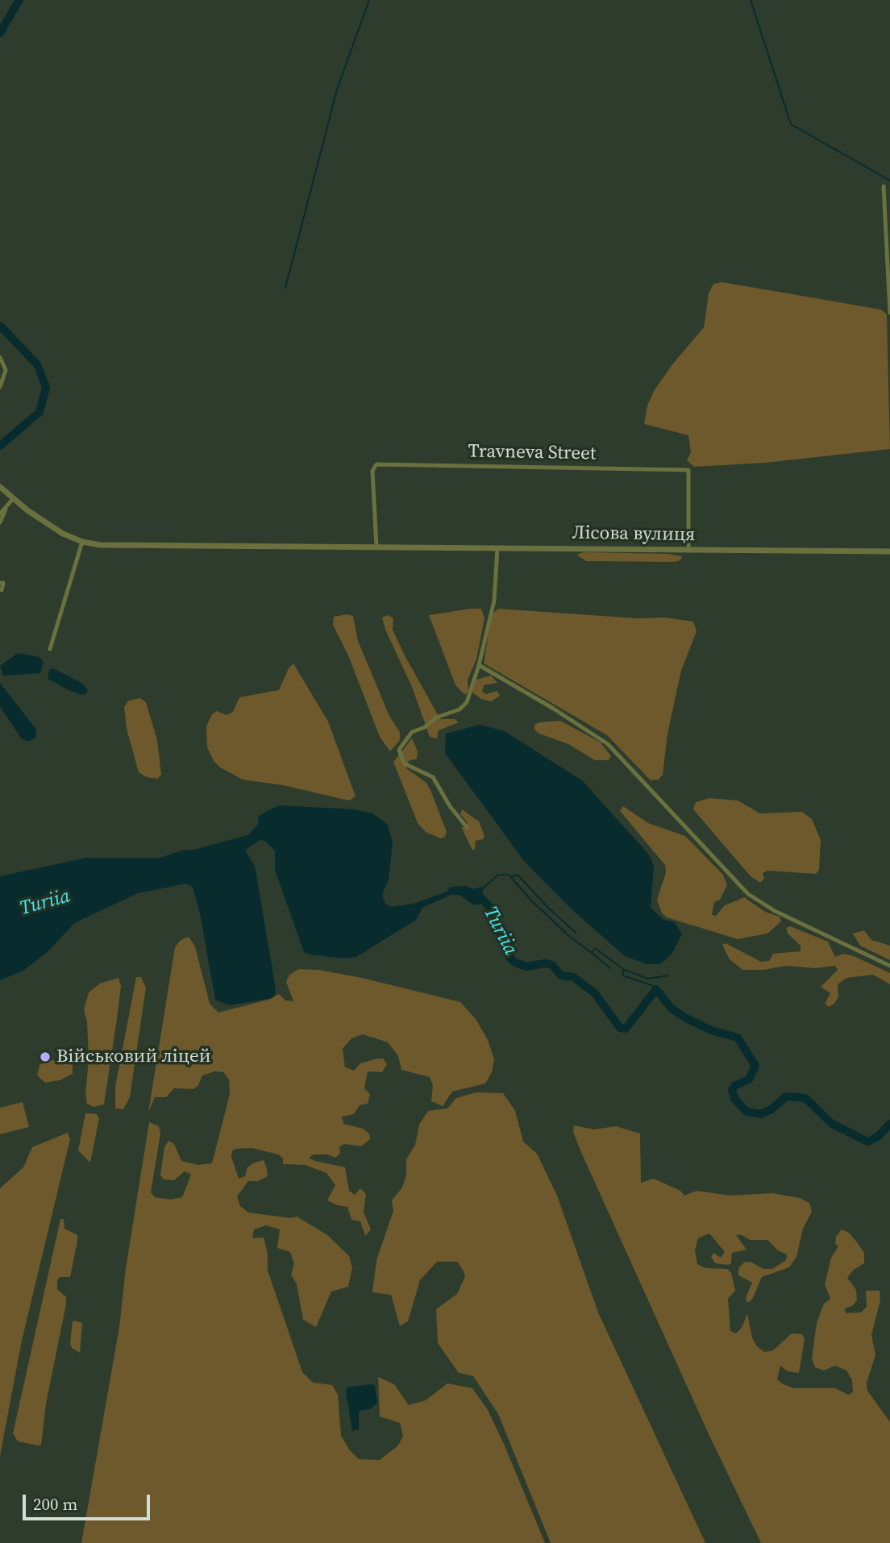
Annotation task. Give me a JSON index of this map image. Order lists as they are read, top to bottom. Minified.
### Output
{"streets":{"street":["Travneva Street","Лісова вулиця"]},"crossings":[["Travneva Street","Лісова вулиця"]],"water":["Turiia"],"places":["Військовий ліцей"],"scale_bar":"200 m"}
